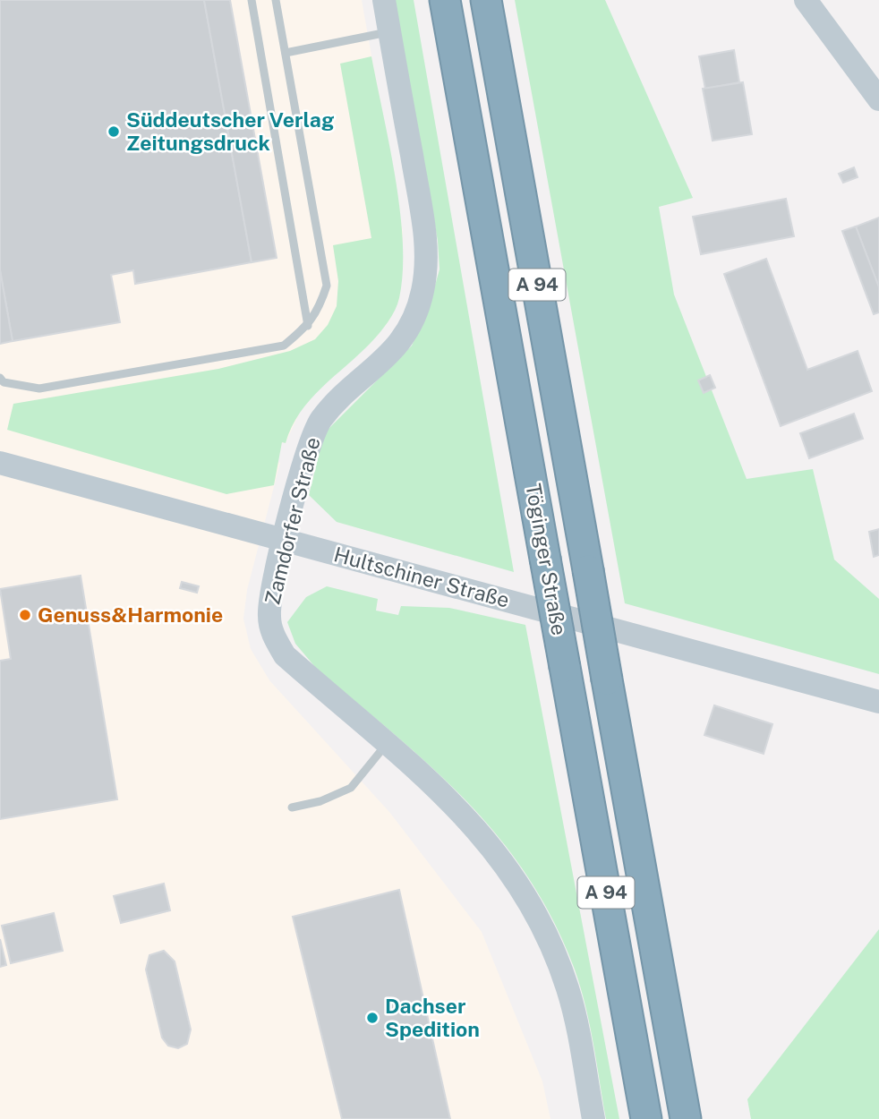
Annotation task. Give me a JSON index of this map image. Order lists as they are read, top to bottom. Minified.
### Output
{"streets":{"highway":["A 94","Töginger Straße"],"street":["Zamdorfer Straße","Hultschiner Straße"]},"crossings":[["Zamdorfer Straße","Hultschiner Straße"]],"places":["Süddeutscher Verlag Zeitungsdruck","Genuss&Harmonie","Dachser Spedition"]}
